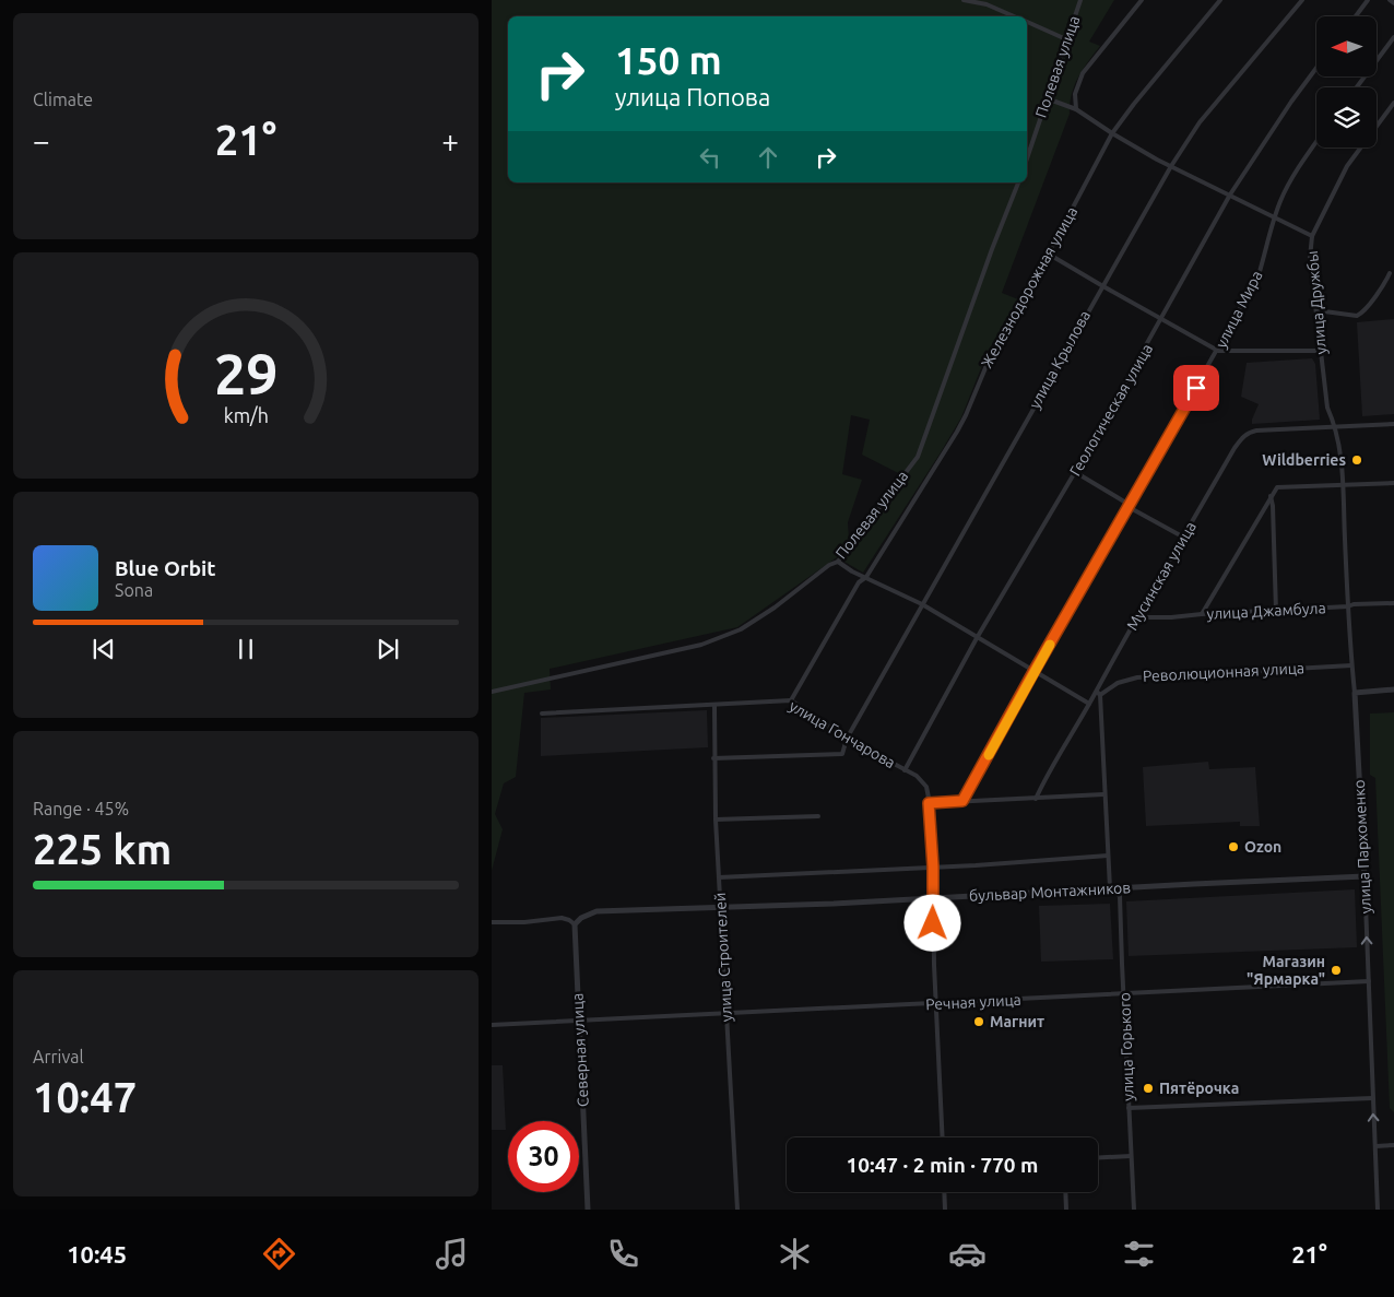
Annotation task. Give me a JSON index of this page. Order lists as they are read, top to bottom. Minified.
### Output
{"streets":{"street":["Полевая улица","Железнодорожная улица","улица Дружбы","улица Мира","улица Крылова","Геологическая улица","Мусинская улица","улица Джамбула","Революционная улица","улица Гончарова","улица Пархоменко","бульвар Монтажников","улица Строителей","Речная улица","улица Горького","Северная улица"]},"crossings":[["Полевая улица","Железнодорожная улица"],["Полевая улица","улица Дружбы"],["Полевая улица","улица Мира"],["Полевая улица","улица Крылова"],["Полевая улица","Геологическая улица"],["Железнодорожная улица","улица Гончарова"],["улица Дружбы","Мусинская улица"],["улица Дружбы","улица Пархоменко"],["улица Крылова","улица Гончарова"],["улица Крылова","улица Строителей"],["Геологическая улица","улица Гончарова"],["Мусинская улица","улица Джамбула"],["Мусинская улица","Революционная улица"],["улица Джамбула","улица Пархоменко"],["Революционная улица","улица Пархоменко"],["улица Гончарова","бульвар Монтажников"],["улица Гончарова","улица Строителей"],["улица Гончарова","Речная улица"],["улица Пархоменко","бульвар Монтажников"],["улица Пархоменко","Речная улица"],["бульвар Монтажников","улица Строителей"],["бульвар Монтажников","улица Горького"],["бульвар Монтажников","Северная улица"],["улица Строителей","Речная улица"],["Речная улица","улица Горького"],["Речная улица","Северная улица"]],"places":["Wildberries","Ozon","Магазин \"Ярмарка\"","Магнит","Пятёрочка"],"north":"left","page":{"tile":["Climate",["Range · 45%","225 km"],["Arrival","10:47"]],"turn":["150 m","улица Попова"],"heat":["−","21°","+"],"song":["Blue Orbit","Sona"],"limit":"30","trip":"10:47 · 2 min · 770 m","tabs":["10:45","21°"],"gauge":["29","km/h"]}}
